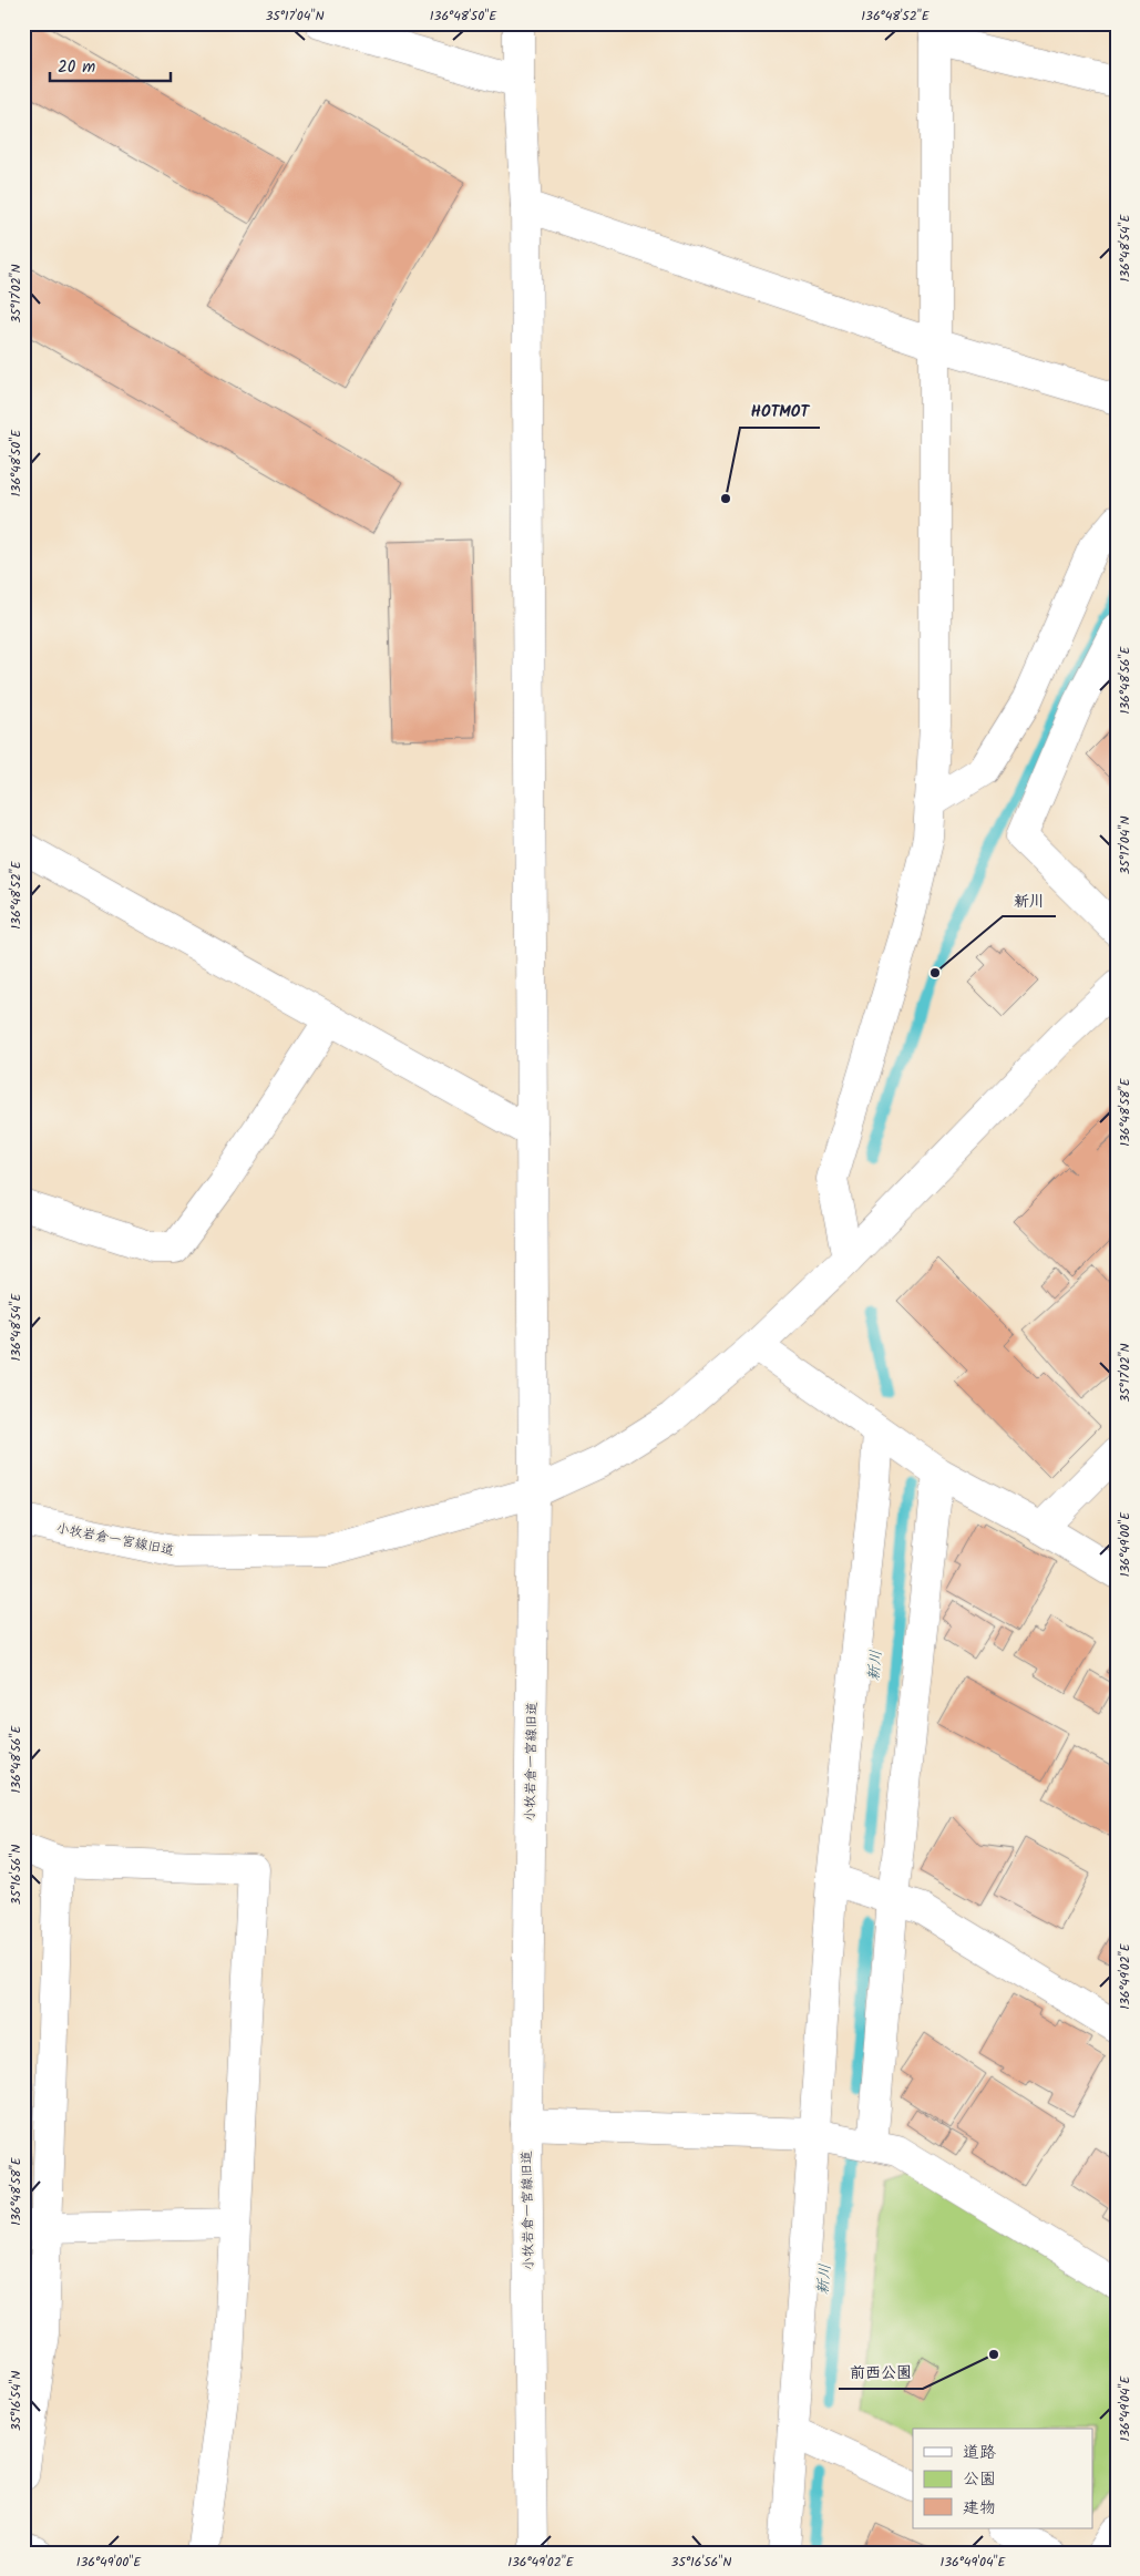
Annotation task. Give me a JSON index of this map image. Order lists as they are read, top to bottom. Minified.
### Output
{"streets":{"street":["小牧岩倉一宮線旧道"]},"water":["新川"],"places":["HOTMOT","新川","前西公園"],"legend":["道路","公園","建物"],"scale_bar":"20 m","coordinates":["35°17'04\"N","136°48'50\"E","136°48'52\"E","136°48'54\"E","35°17'02\"N","136°48'56\"E","136°48'58\"E","136°49'00\"E","35°16'56\"N","136°49'02\"E","35°16'54\"N","136°49'04\"E"]}
